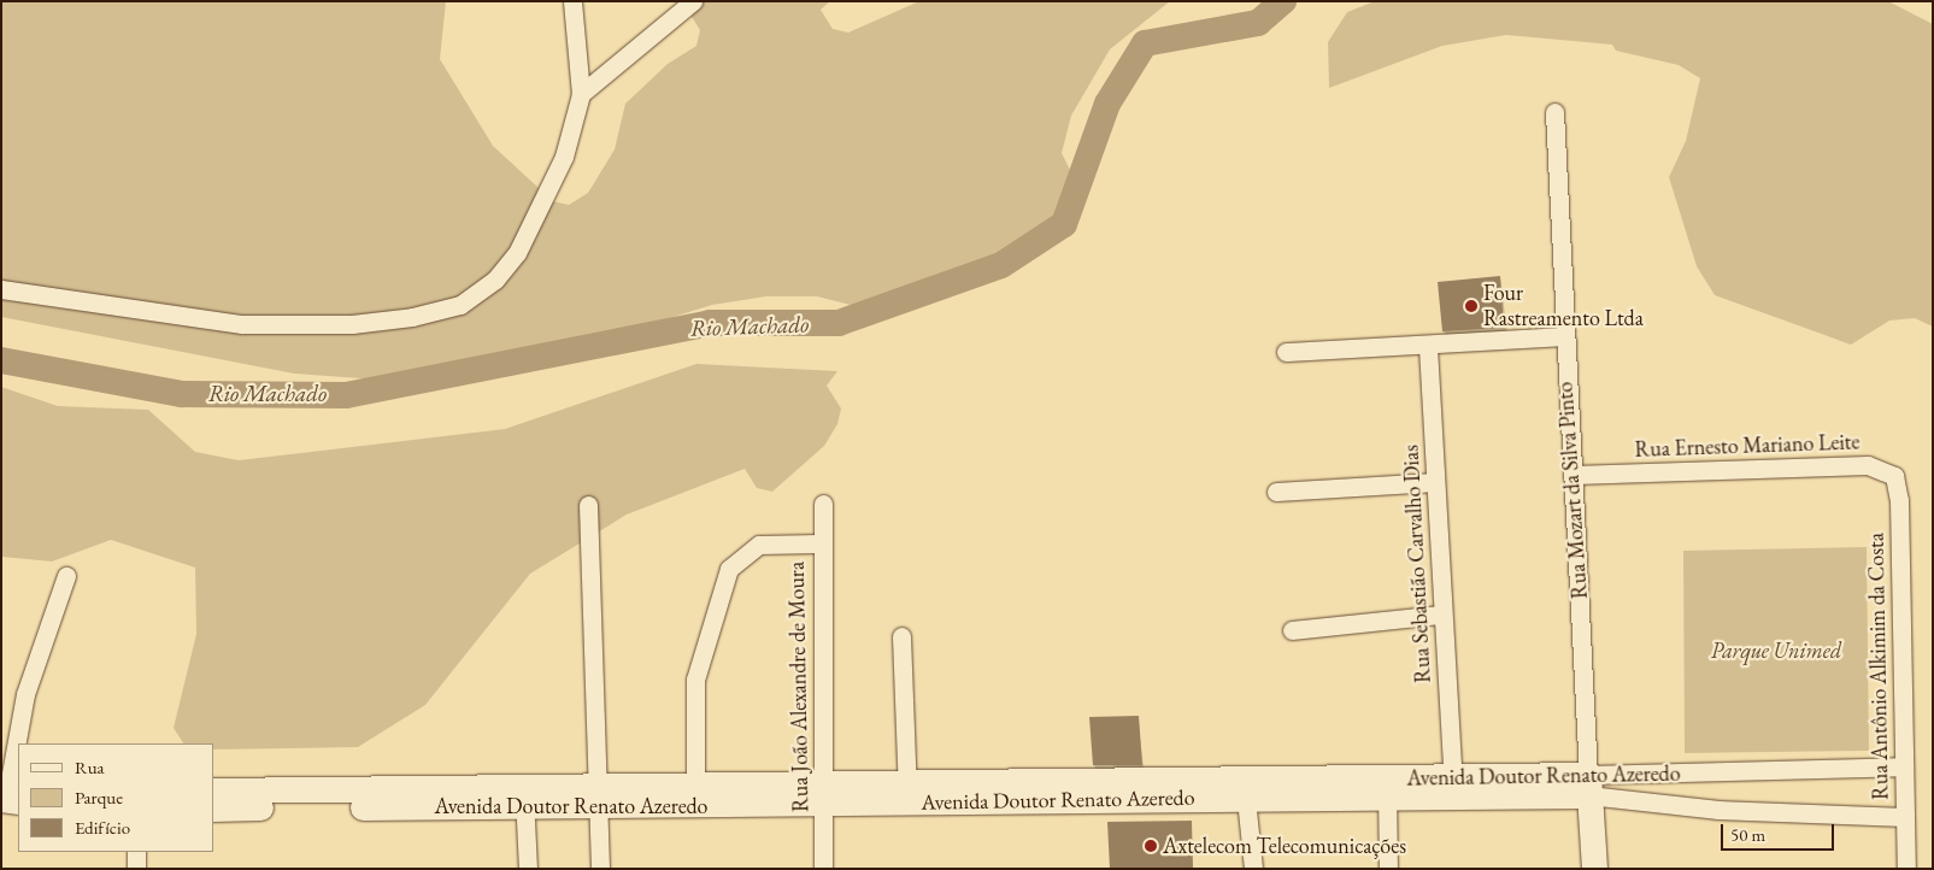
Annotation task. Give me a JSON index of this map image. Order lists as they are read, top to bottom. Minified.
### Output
{"streets":{"street":["Rua Ernesto Mariano Leite","Rua Mozart da Silva Pinto","Rua Sebastião Carvalho Dias","Rua Antônio Alkimim da Costa","Rua João Alexandre de Moura","Avenida Doutor Renato Azeredo"]},"crossings":[["Rua Ernesto Mariano Leite","Rua Mozart da Silva Pinto"],["Rua Ernesto Mariano Leite","Rua Antônio Alkimim da Costa"],["Rua Mozart da Silva Pinto","Avenida Doutor Renato Azeredo"],["Rua Sebastião Carvalho Dias","Avenida Doutor Renato Azeredo"],["Rua Antônio Alkimim da Costa","Avenida Doutor Renato Azeredo"],["Rua João Alexandre de Moura","Avenida Doutor Renato Azeredo"]],"water":["Rio Machado"],"parks":["Parque Unimed"],"places":["Four Rastreamento Ltda","Axtelecom Telecomunicações"],"legend":["Rua","Parque","Edifício"],"scale_bar":"50 m"}
